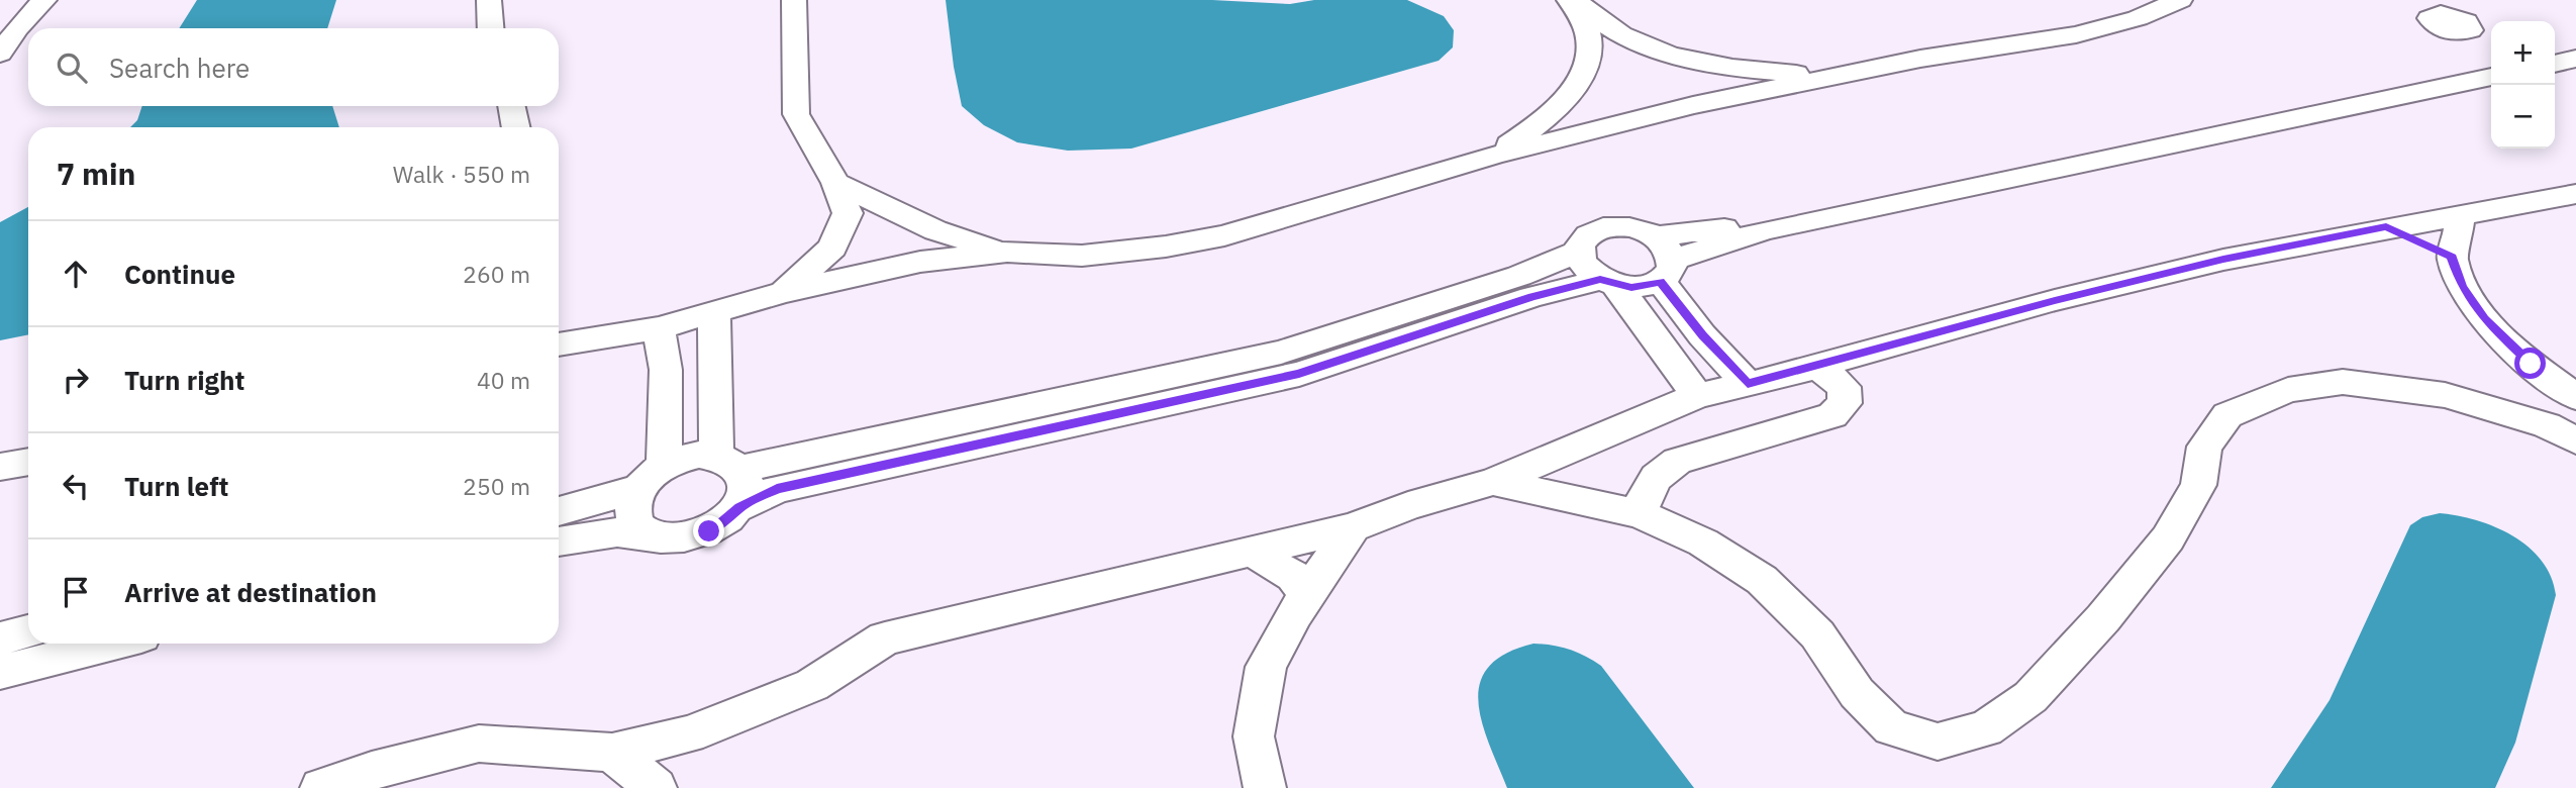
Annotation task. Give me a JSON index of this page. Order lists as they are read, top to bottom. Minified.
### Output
{"page":{"map_buttons":["+","−"],"search":"Search here","heading":["7 min","Walk · 550 m"],"list":[["Continue","260 m"],["Turn right","40 m"],["Turn left","250 m"],"Arrive at destination"]}}
